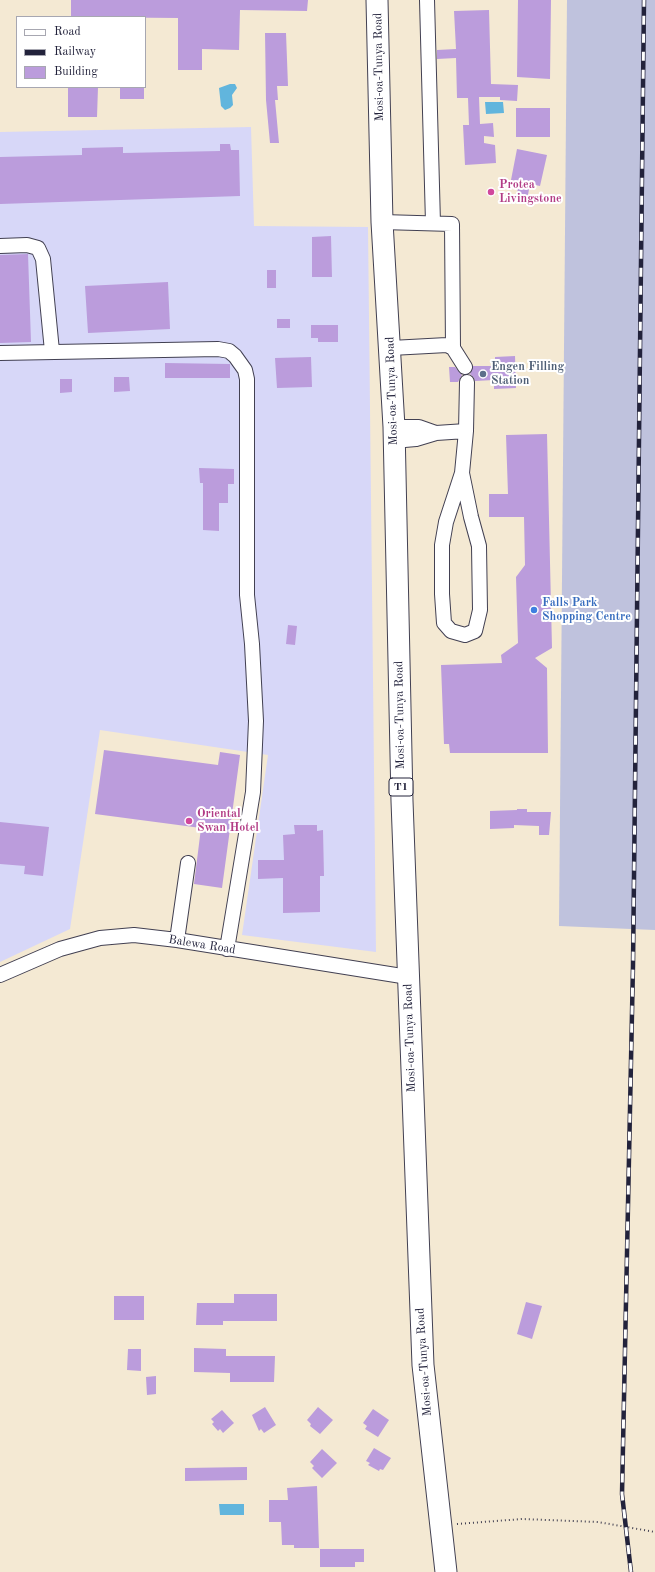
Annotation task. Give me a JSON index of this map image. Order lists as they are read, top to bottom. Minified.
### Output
{"streets":{"highway":["Mosi-oa-Tunya Road","T1"],"street":["Balewa Road"]},"crossings":[["Mosi-oa-Tunya Road","Balewa Road"]],"places":["Protea Livingstone","Engen Filling Station","Falls Park Shopping Centre","Oriental Swan Hotel"],"legend":["Road","Railway","Building"]}
